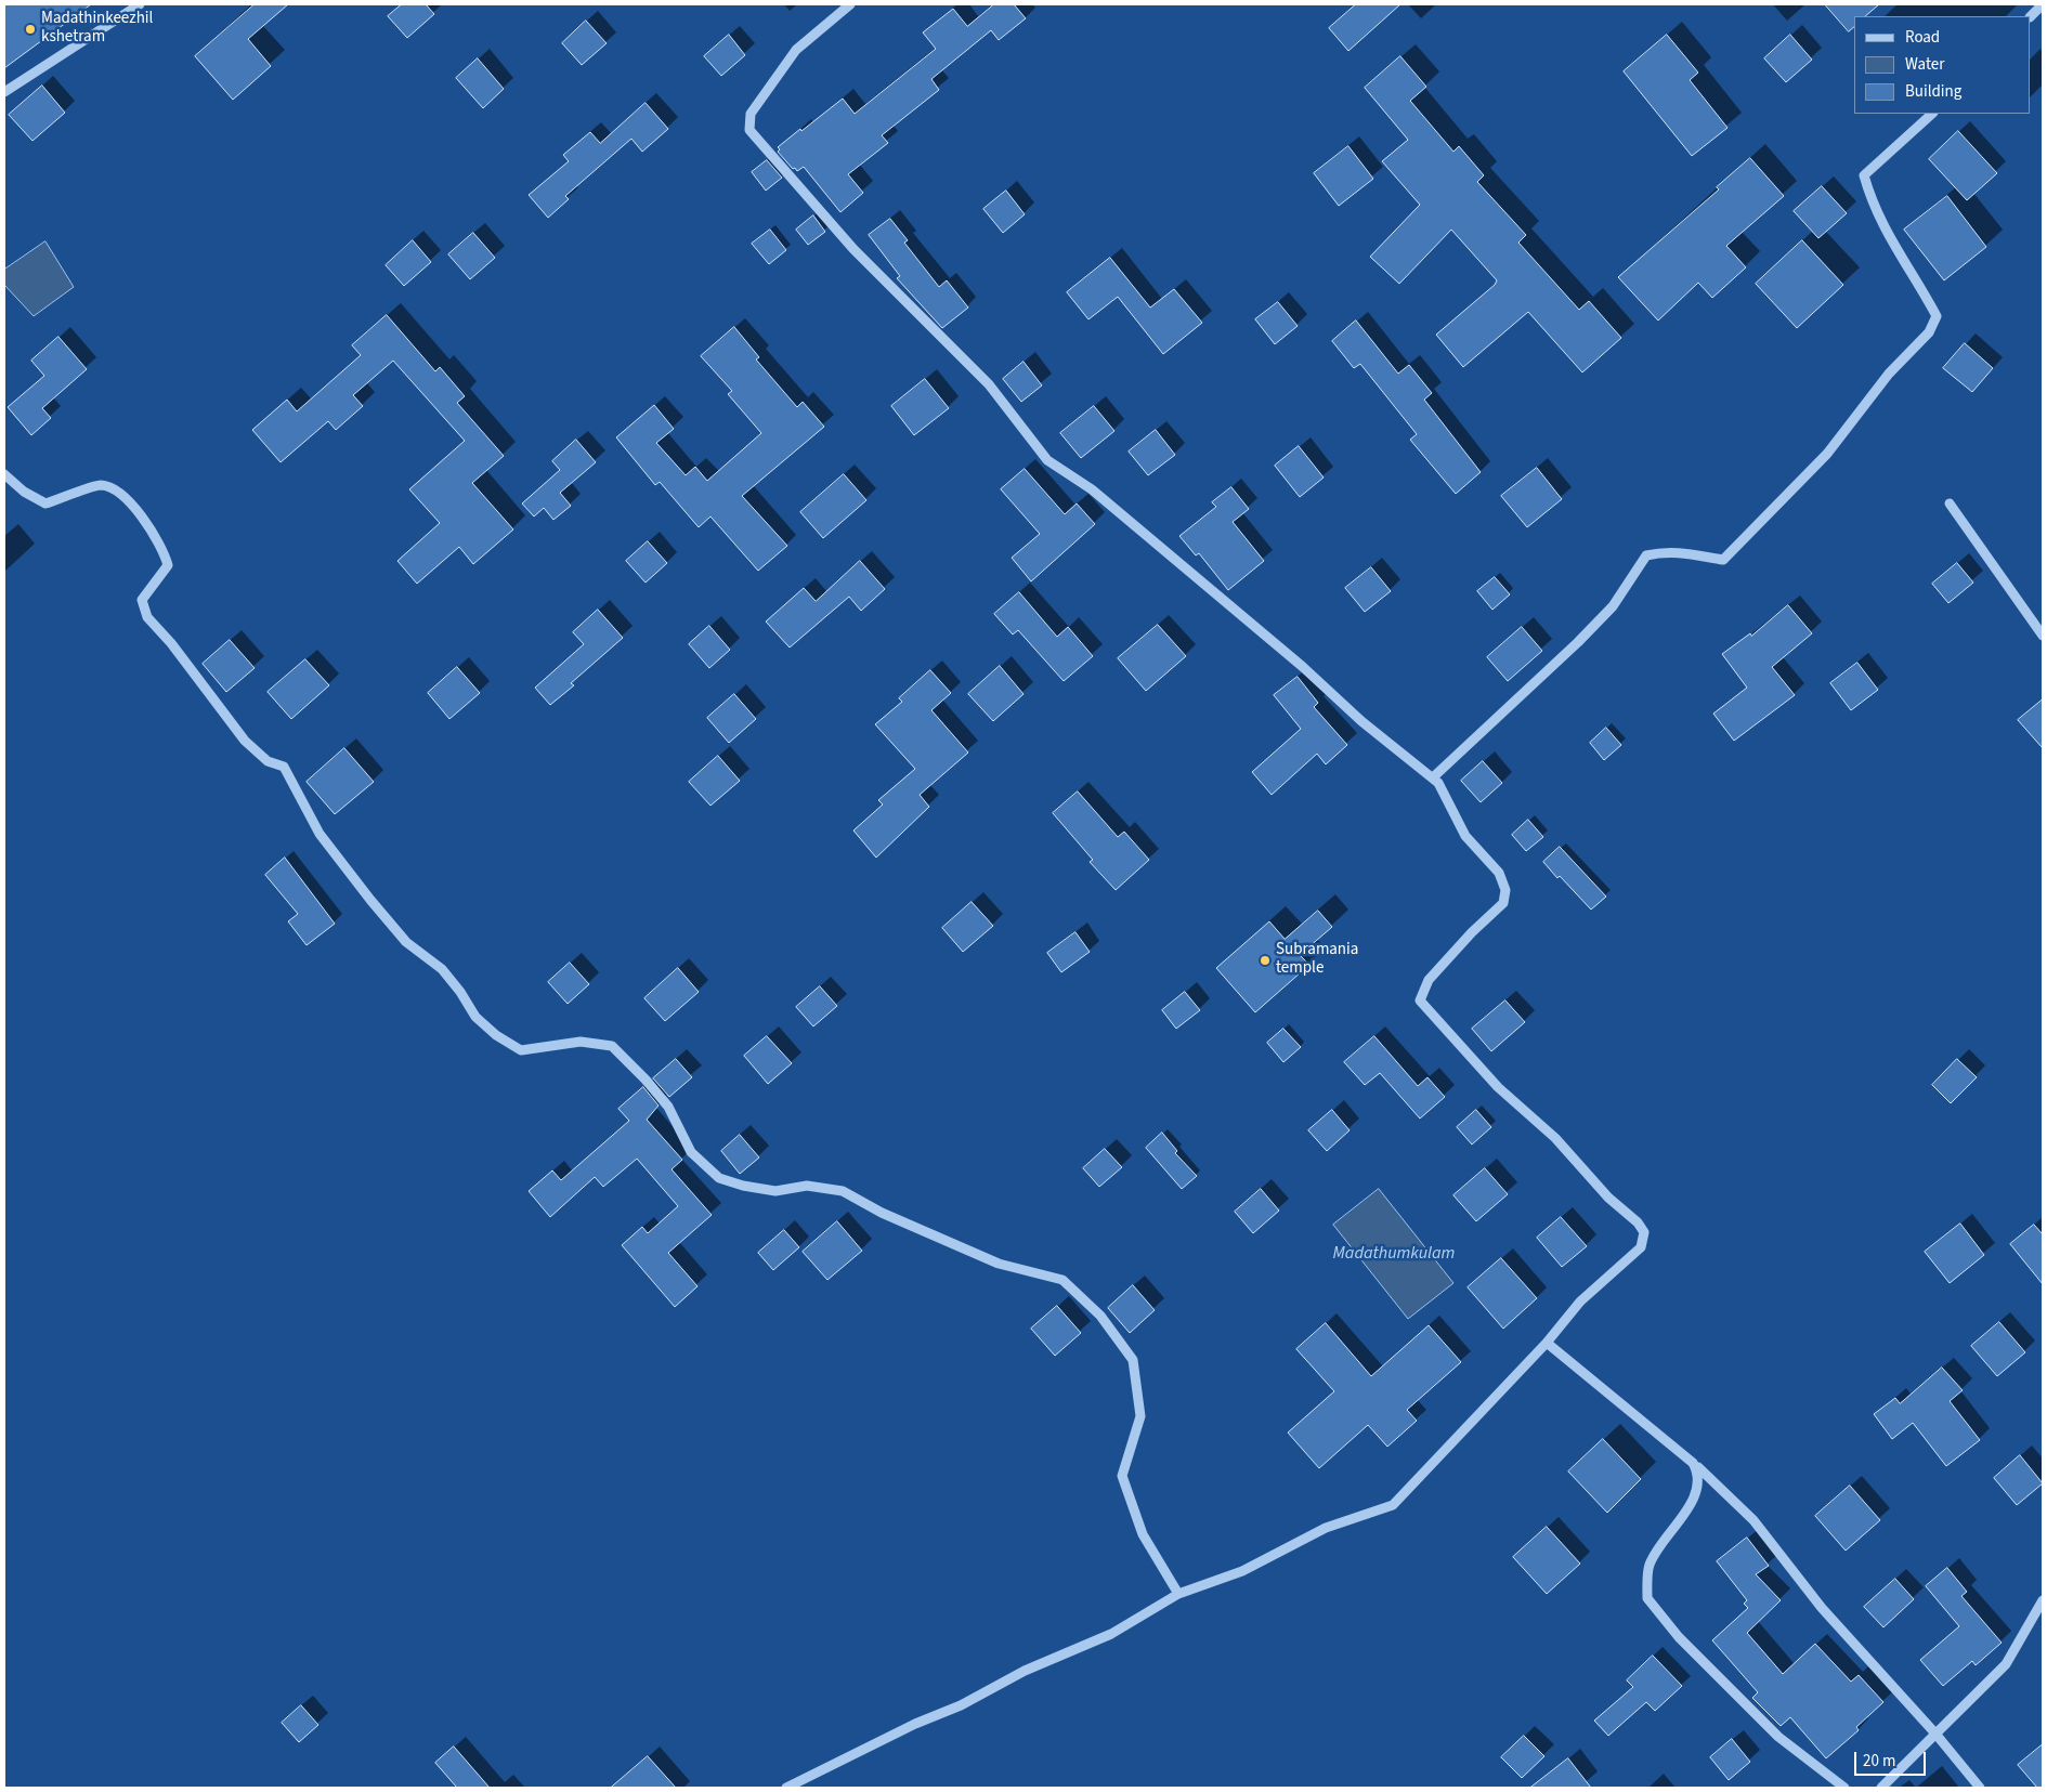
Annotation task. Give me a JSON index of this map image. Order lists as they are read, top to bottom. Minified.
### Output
{"water":["Madathumkulam"],"places":["Madathinkeezhil kshetram","Subramania temple"],"legend":["Road","Water","Building"],"scale_bar":"20 m"}
